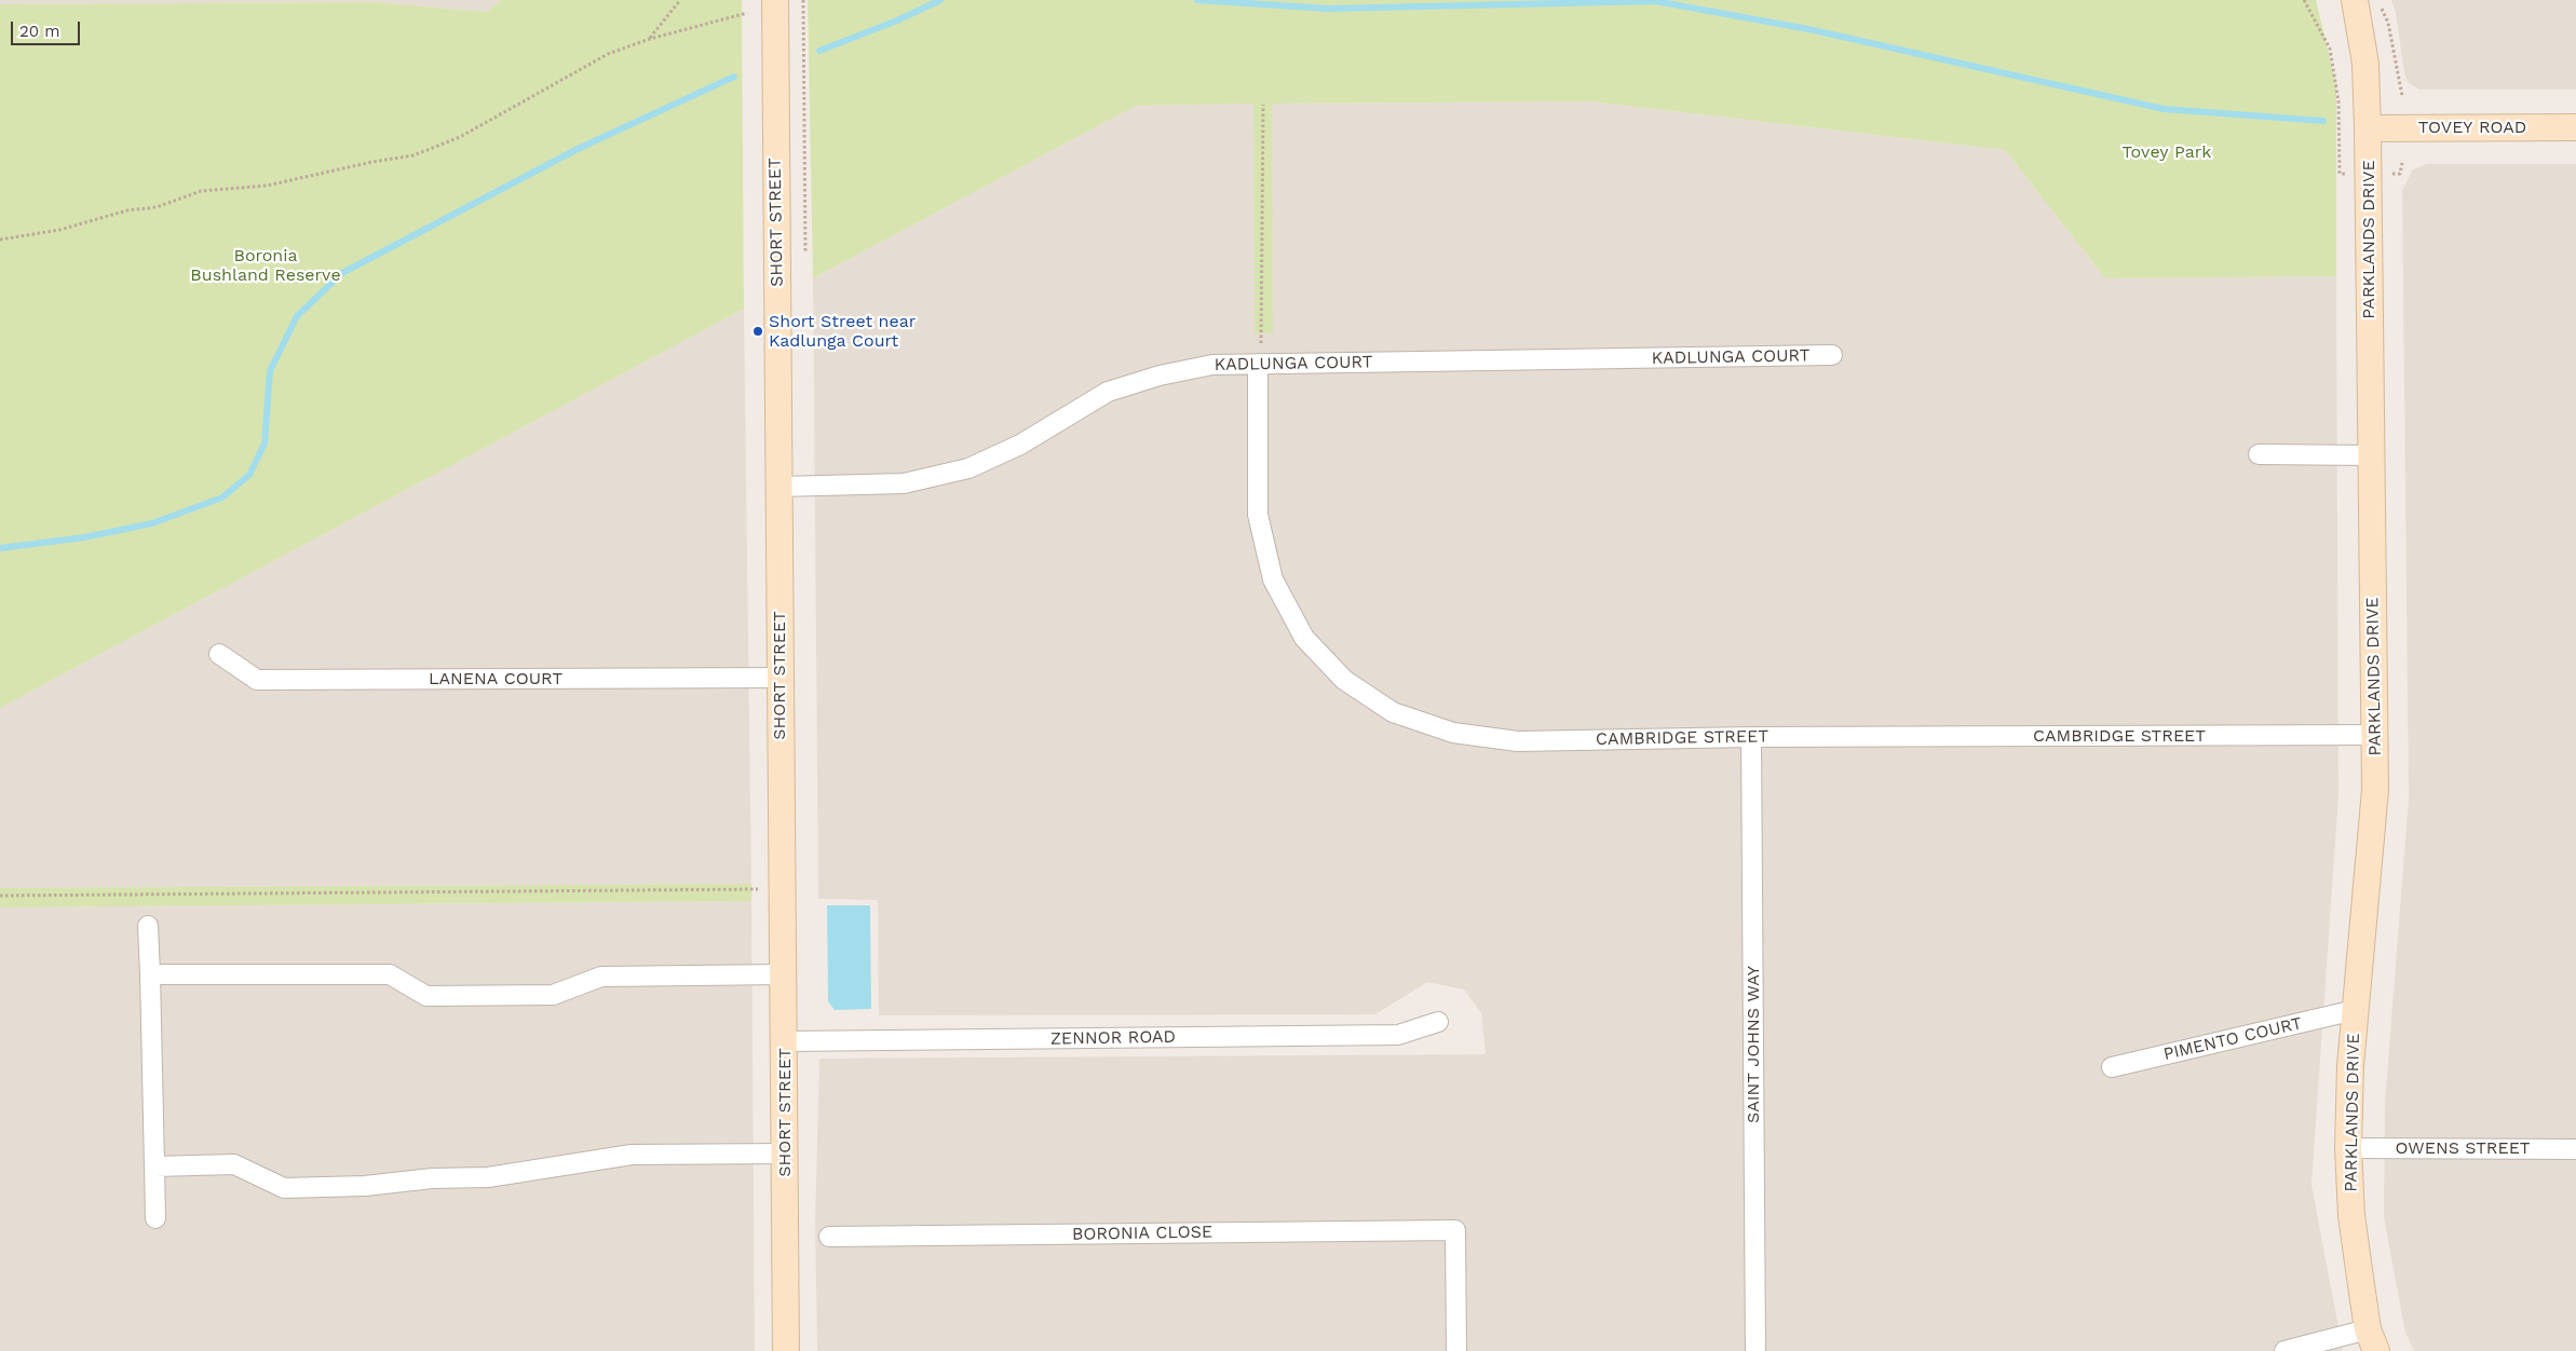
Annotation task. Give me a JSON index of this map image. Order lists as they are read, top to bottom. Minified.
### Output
{"streets":{"street":["TOVEY ROAD","SHORT STREET","PARKLANDS DRIVE","KADLUNGA COURT","LANENA COURT","CAMBRIDGE STREET","ZENNOR ROAD","PIMENTO COURT","SAINT JOHNS WAY","OWENS STREET","BORONIA CLOSE"]},"crossings":[["TOVEY ROAD","PARKLANDS DRIVE"],["SHORT STREET","KADLUNGA COURT"],["SHORT STREET","LANENA COURT"],["SHORT STREET","ZENNOR ROAD"],["PARKLANDS DRIVE","CAMBRIDGE STREET"],["PARKLANDS DRIVE","PIMENTO COURT"],["PARKLANDS DRIVE","OWENS STREET"],["KADLUNGA COURT","CAMBRIDGE STREET"],["CAMBRIDGE STREET","SAINT JOHNS WAY"]],"parks":["Tovey Park","Boronia Bushland Reserve"],"places":["Short Street near Kadlunga Court"],"scale_bar":"20 m"}
